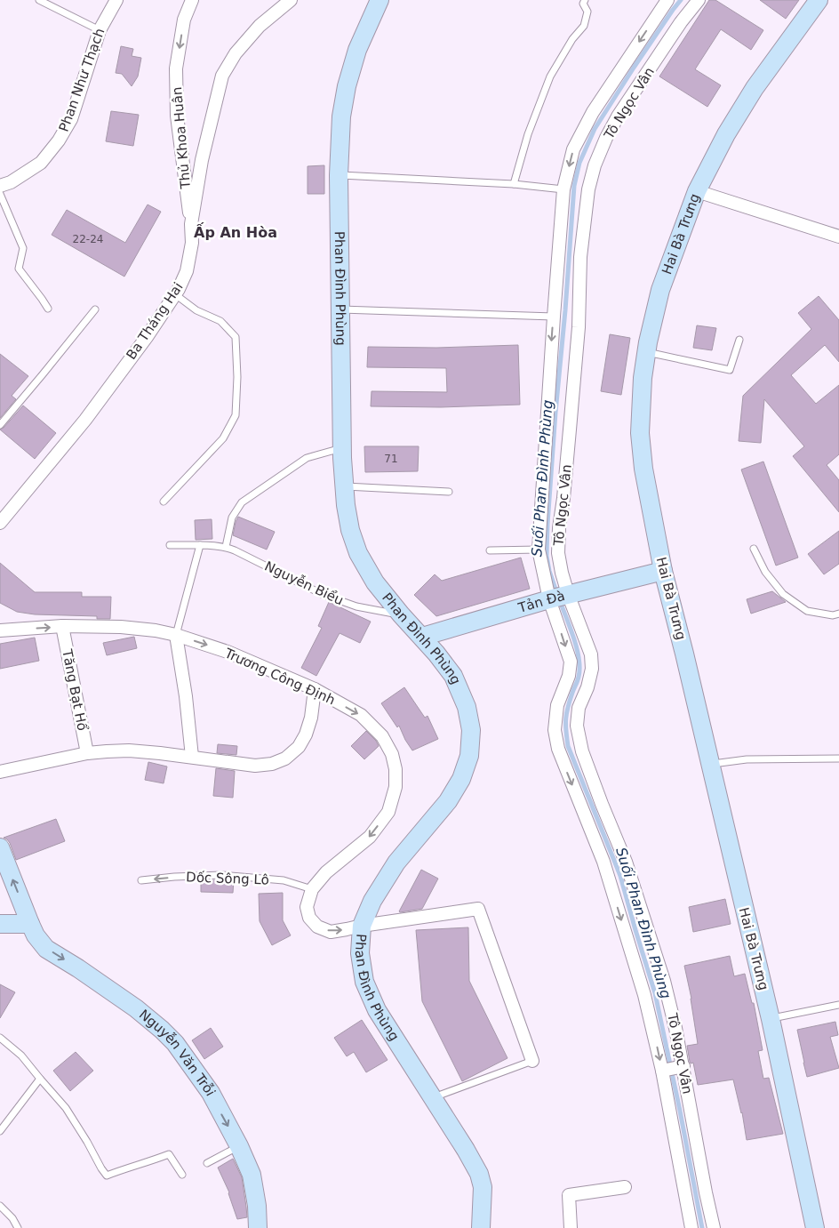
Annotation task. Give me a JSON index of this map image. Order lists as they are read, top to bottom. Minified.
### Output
{"streets":{"street":["Phan Như Thạch","Tô Ngọc Vân","Thủ Khoa Huân","Hai Bà Trưng","Phan Đình Phùng","Ba Tháng Hai","Tản Đà","Trương Công Định","Tăng Bạt Hổ","Nguyễn Văn Trỗi"],"lane":["Nguyễn Biểu","Dốc Sông Lô"]},"crossings":[["Tô Ngọc Vân","Tản Đà"],["Thủ Khoa Huân","Ba Tháng Hai"],["Hai Bà Trưng","Tản Đà"],["Phan Đình Phùng","Nguyễn Biểu"],["Phan Đình Phùng","Tản Đà"],["Phan Đình Phùng","Trương Công Định"],["Trương Công Định","Tăng Bạt Hổ"],["Trương Công Định","Dốc Sông Lô"]],"one_way":["Thủ Khoa Huân","Dốc Sông Lô"],"districts":["Ấp An Hòa"],"water":["Suối Phan Đình Phùng"],"house_numbers":["22-24","71"]}
